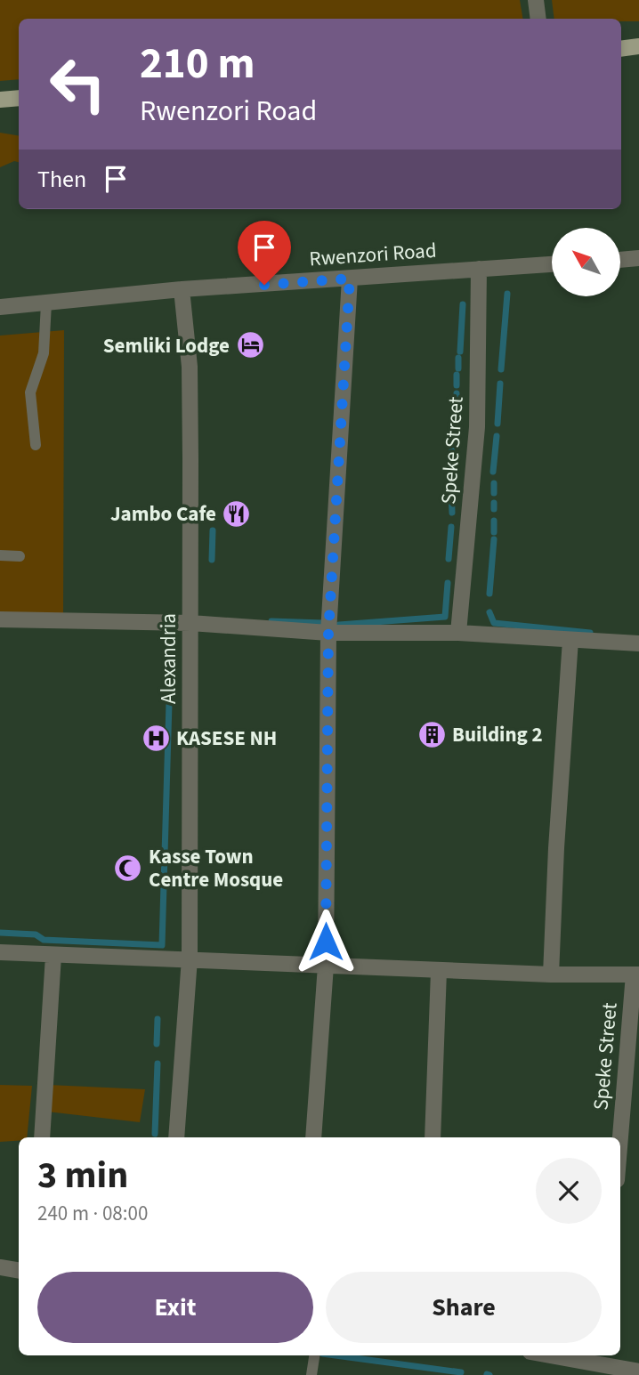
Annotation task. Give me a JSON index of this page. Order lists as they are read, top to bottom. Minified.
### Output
{"streets":{"street":["Rwenzori Road","Speke Street","Alexandria"]},"crossings":[["Rwenzori Road","Speke Street"],["Rwenzori Road","Alexandria"]],"places":{"hotel":["Semliki Lodge"],"restaurant":["Jambo Cafe"],"building":["Building 2"],"hospital":["KASESE NH"],"mosque":["Kasse Town Centre Mosque"]},"north":"top left","page":{"turn":["210 m","Rwenzori Road"],"then":"Then","heading":["3 min","240 m · 08:00"],"buttons":["Exit","Share"]}}
